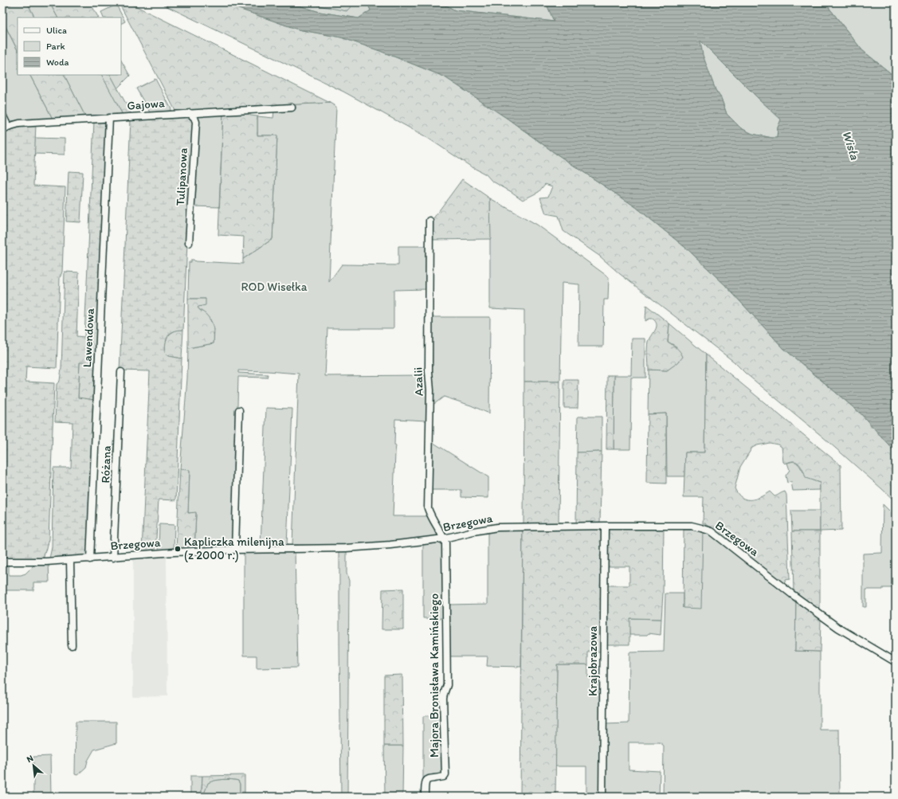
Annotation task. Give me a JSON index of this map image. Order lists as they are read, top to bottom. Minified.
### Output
{"streets":{"street":["Gajowa","Tulipanowa","Lawendowa","Azalii","Różana","Brzegowa","Krajobrazowa","Majora Bronisława Kamińskiego"]},"crossings":[["Gajowa","Tulipanowa"],["Gajowa","Lawendowa"],["Lawendowa","Brzegowa"],["Azalii","Brzegowa"],["Azalii","Majora Bronisława Kamińskiego"],["Różana","Brzegowa"],["Brzegowa","Krajobrazowa"],["Brzegowa","Majora Bronisława Kamińskiego"]],"water":["Wisła"],"parks":["ROD Wisełka"],"places":["Kapliczka milenijna (z 2000 r.)"],"legend":["Ulica","Park","Woda"],"north":"top left"}
